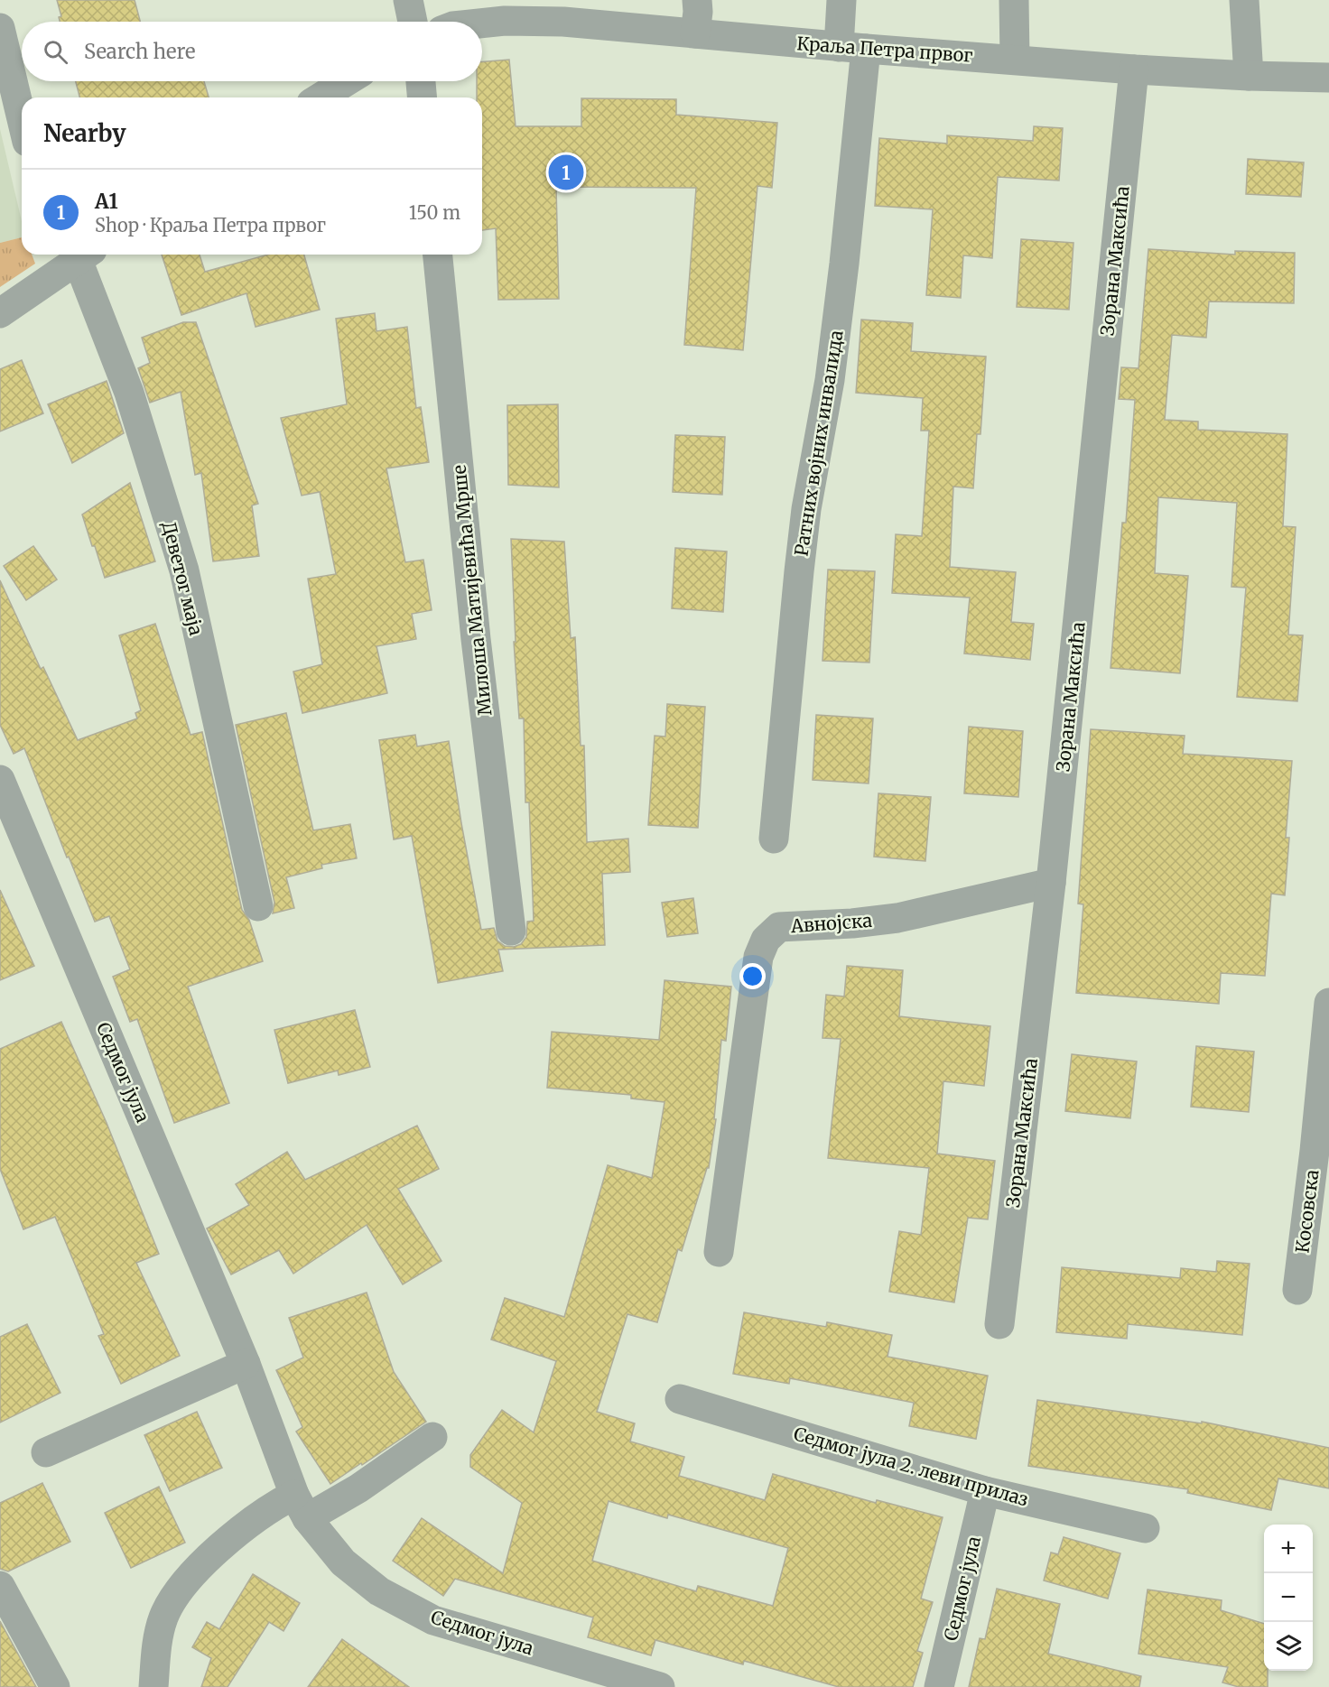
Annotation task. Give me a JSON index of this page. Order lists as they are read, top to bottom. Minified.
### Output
{"streets":{"street":["Краља Петра првог","Зорана Максића","Ратних војних инвалида","Деветог маја","Милоша Матијевића Мрше","Авнојска","Седмог јула","Косовска","Седмог јула 2. леви прилаз"]},"crossings":[["Краља Петра првог","Зорана Максића"],["Краља Петра првог","Ратних војних инвалида"],["Зорана Максића","Авнојска"],["Седмог јула","Седмог јула 2. леви прилаз"]],"page":{"search":"Search here","heading":"Nearby","pins":"1","list":[{"mark":"1","name":"A1","note":"Shop · Краља Петра првог","value":"150 m"}],"map_buttons":["+","−"]}}
